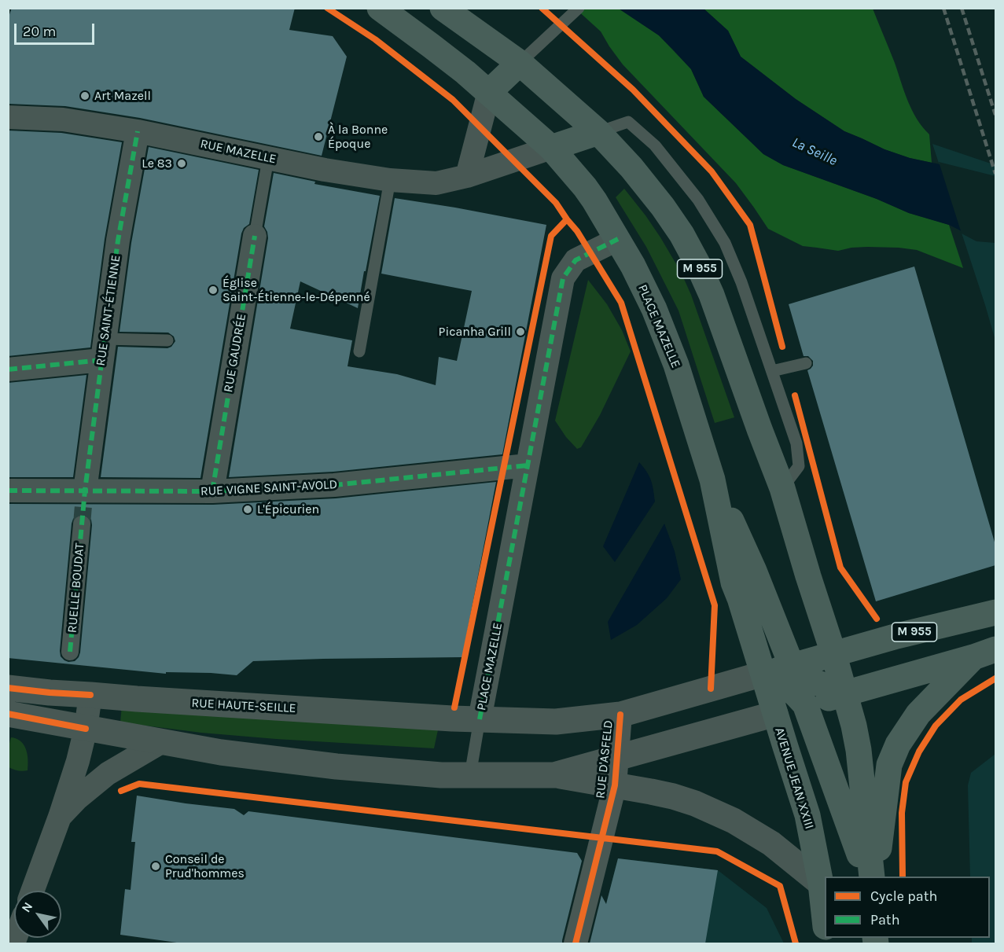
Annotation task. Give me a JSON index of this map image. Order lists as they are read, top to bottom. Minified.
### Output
{"streets":{"main road":["M 955","PLACE MAZELLE","AVENUE JEAN XXIII"],"street":["RUE MAZELLE","RUE SAINT-ÉTIENNE","RUE GAUDRÉE","RUE VIGNE SAINT-AVOLD","RUELLE BOUDAT","RUE HAUTE-SEILLE","RUE D'ASFELD"]},"crossings":[["RUE MAZELLE","RUE SAINT-ÉTIENNE"],["RUE MAZELLE","PLACE MAZELLE"],["RUE MAZELLE","RUE GAUDRÉE"],["M 955","PLACE MAZELLE"],["M 955","AVENUE JEAN XXIII"],["RUE SAINT-ÉTIENNE","RUE VIGNE SAINT-AVOLD"],["PLACE MAZELLE","RUE VIGNE SAINT-AVOLD"],["PLACE MAZELLE","RUE HAUTE-SEILLE"],["PLACE MAZELLE","RUE D'ASFELD"],["PLACE MAZELLE","AVENUE JEAN XXIII"],["RUE GAUDRÉE","RUE VIGNE SAINT-AVOLD"]],"water":["La Seille"],"places":["Art Mazell","À la Bonne Époque","Le 83","Église Saint-Étienne-le-Dépenné","Picanha Grill","L'Épicurien","Conseil de Prud'hommes"],"legend":["Cycle path","Path"],"scale_bar":"20 m","north":"top left"}
